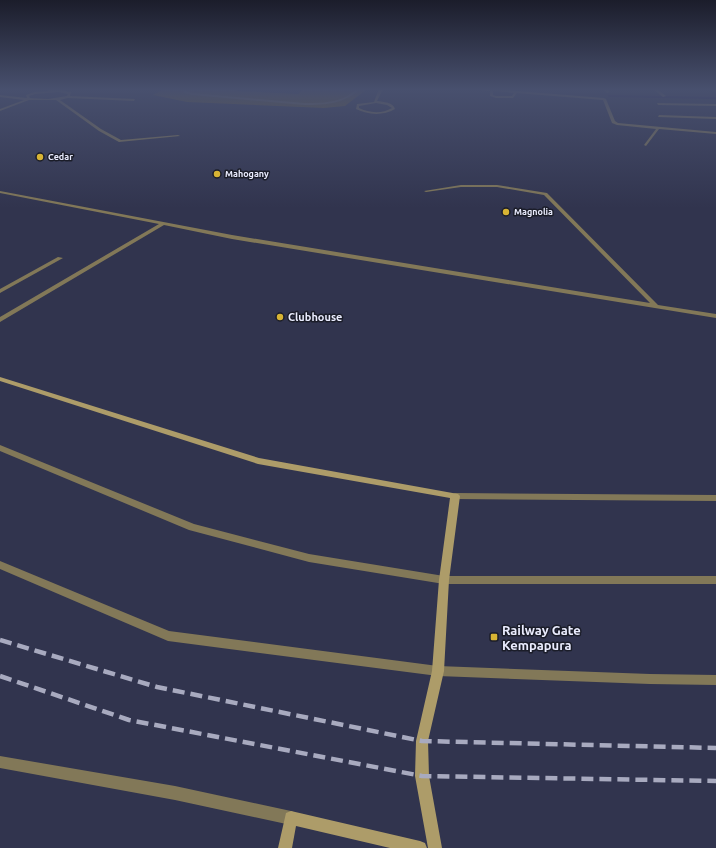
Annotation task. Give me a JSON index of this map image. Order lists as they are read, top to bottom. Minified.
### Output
{"places":{"other":["Cedar","Mahogany","Magnolia","Clubhouse"],"transit":["Railway Gate Kempapura"]}}
